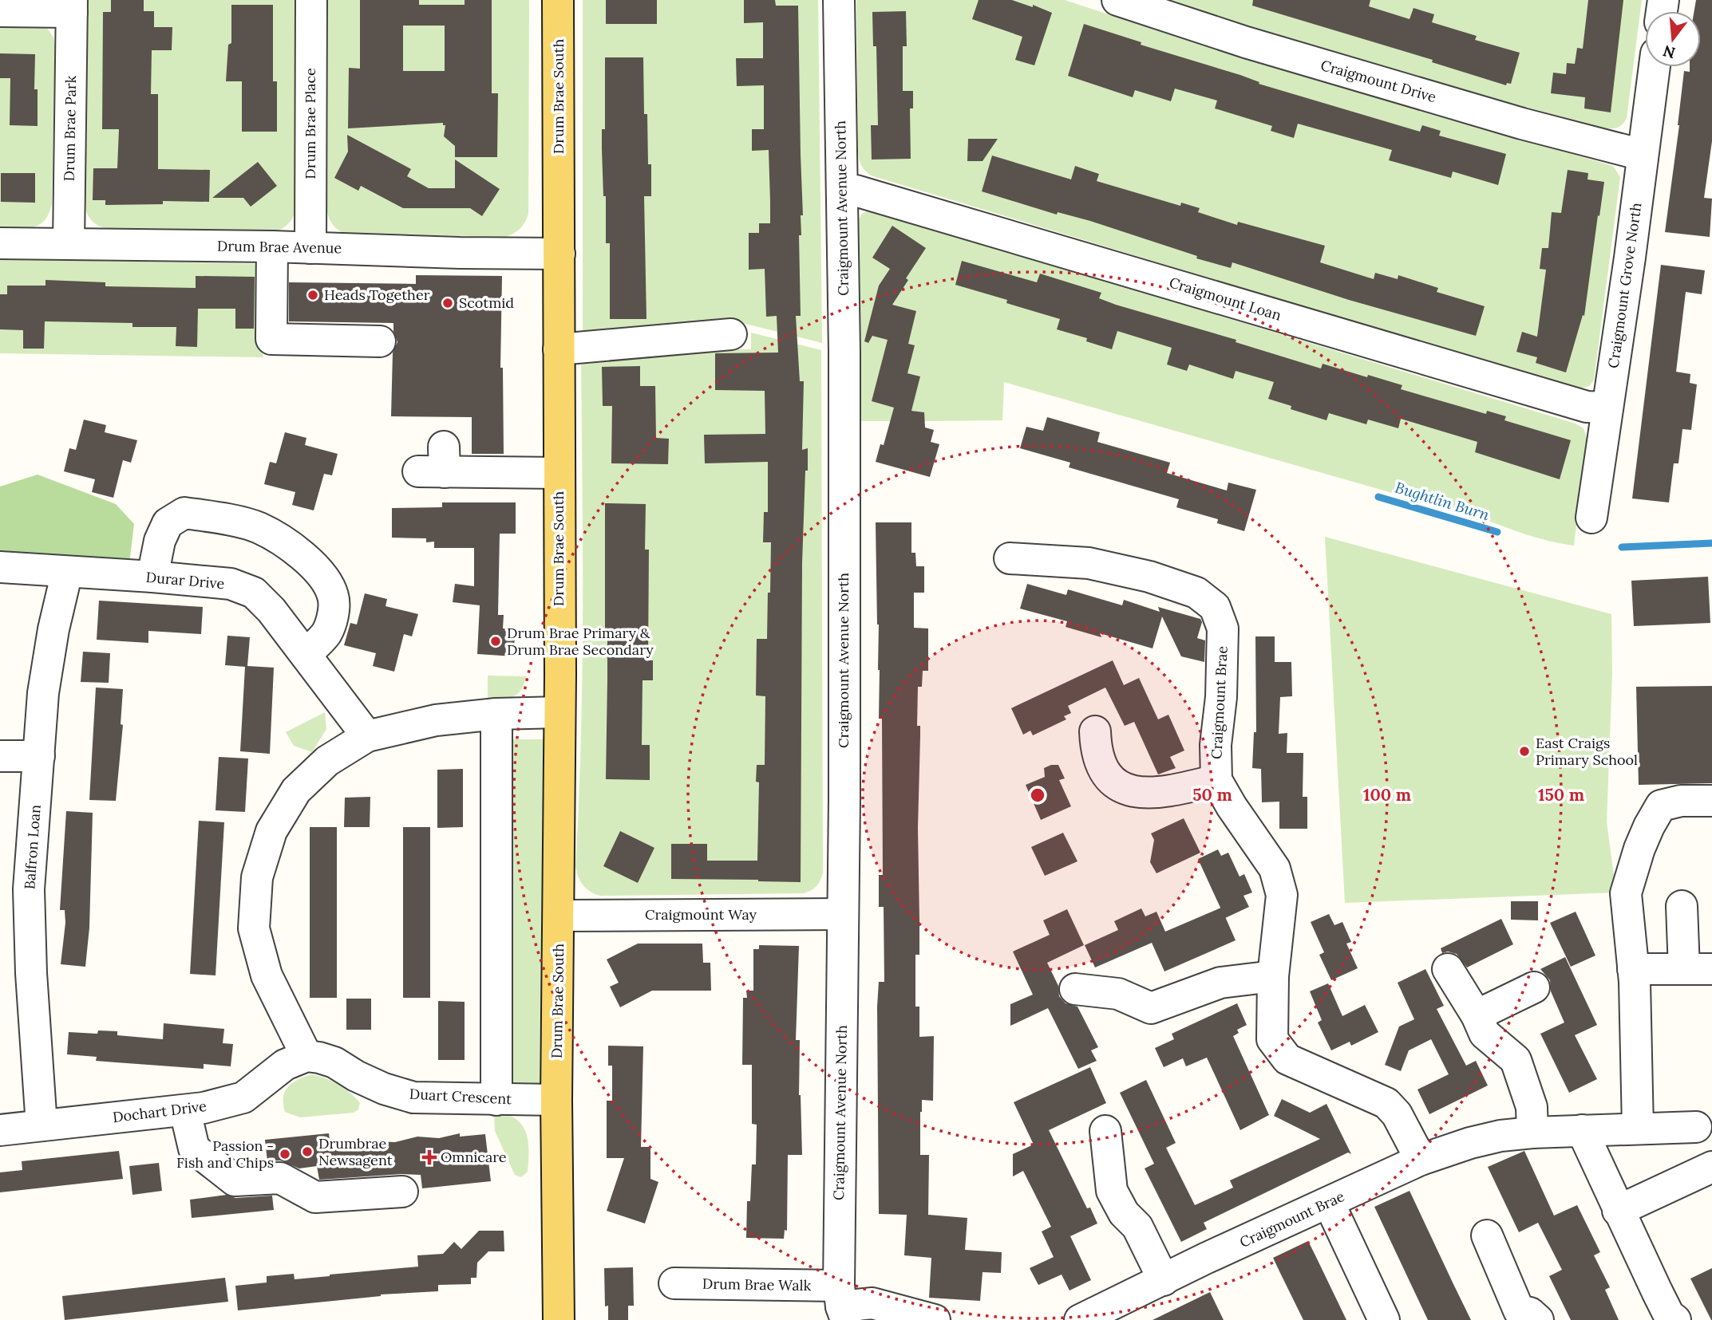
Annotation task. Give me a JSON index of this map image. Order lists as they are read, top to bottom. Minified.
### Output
{"streets":{"main road":["Drum Brae South"],"street":["Craigmount Drive","Drum Brae Place","Drum Brae Park","Craigmount Avenue North","Drum Brae Avenue","Craigmount Grove North","Craigmount Loan","Durar Drive","Craigmount Brae","Balfron Loan","Craigmount Way","Duart Crescent","Dochart Drive","Drum Brae Walk"]},"crossings":[["Craigmount Drive","Craigmount Grove North"],["Drum Brae South","Drum Brae Avenue"],["Drum Brae South","Craigmount Way"],["Drum Brae South","Duart Crescent"],["Drum Brae Place","Drum Brae Avenue"],["Drum Brae Park","Drum Brae Avenue"],["Craigmount Avenue North","Craigmount Loan"],["Craigmount Avenue North","Craigmount Way"],["Craigmount Avenue North","Drum Brae Walk"],["Craigmount Grove North","Craigmount Loan"],["Durar Drive","Balfron Loan"],["Balfron Loan","Dochart Drive"],["Duart Crescent","Dochart Drive"]],"water":["Bughtlin Burn"],"places":{"other":["Heads Together","Scotmid","Drum Brae Primary & Drum Brae Secondary","East Craigs Primary School","Drumbrae Newsagent","Passion - Fish and Chips"],"health":["Omnicare"]},"north":"bottom","rings":["50 m","100 m","150 m"]}
